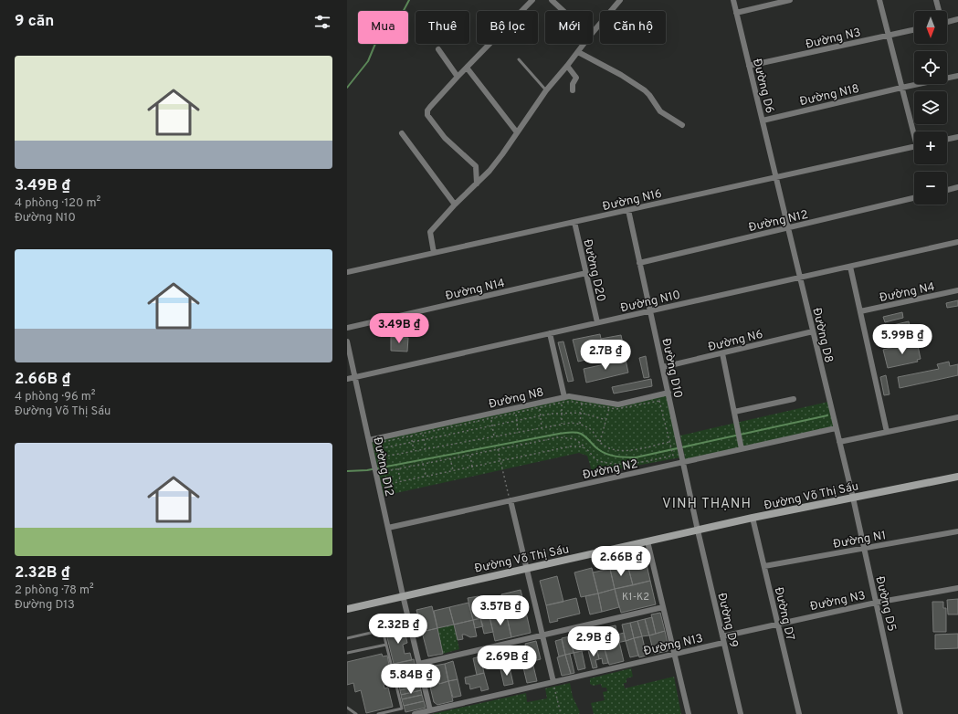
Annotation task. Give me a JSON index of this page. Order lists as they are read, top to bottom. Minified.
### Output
{"streets":{"main road":["Đường Võ Thị Sáu"],"street":["Đường N3","Đường D6","Đường N18","Đường N16","Đường N12","Đường D20","Đường N14","Đường N4","Đường N10","Đường D8","Đường N6","Đường D10","Đường N8","Đường D12","Đường N2","Đường N1","Đường D5","Đường D7","Đường D9","Đường N13"]},"crossings":[["Đường N3","Đường D6"],["Đường N3","Đường D5"],["Đường N3","Đường D7"],["Đường N3","Đường D9"],["Đường D6","Đường N18"],["Đường D6","Đường N16"],["Đường D6","Đường D8"],["Đường N16","Đường D20"],["Đường N16","Đường D8"],["Đường N16","Đường D10"],["Đường N12","Đường D8"],["Đường N12","Đường D10"],["Đường D20","Đường N14"],["Đường D20","Đường N10"],["Đường N10","Đường D8"],["Đường N10","Đường D10"],["Đường N10","Đường D12"],["Đường D8","Đường N6"],["Đường D8","Đường N2"],["Đường D8","Đường Võ Thị Sáu"],["Đường D8","Đường D5"],["Đường N6","Đường D10"],["Đường D10","Đường N8"],["Đường D10","Đường N2"],["Đường D10","Đường Võ Thị Sáu"],["Đường D10","Đường D9"],["Đường N8","Đường D12"],["Đường D12","Đường N2"],["Đường D12","Đường Võ Thị Sáu"],["Đường D12","Đường N13"],["Đường Võ Thị Sáu","Đường D5"],["Đường Võ Thị Sáu","Đường D7"],["Đường Võ Thị Sáu","Đường D9"],["Đường N1","Đường D5"],["Đường N1","Đường D7"],["Đường D9","Đường N13"]],"districts":["VINH THẠNH"],"house_numbers":["K1-K2"],"north":"bottom","page":{"heading":"9 căn","map_buttons":["+","−"],"chip":["Mua","Thuê","Bộ lọc","Mới","Căn hộ"],"list":[{"name":"3.49B ₫","note":"4 phòng · 120 m² · Đường N10"},{"name":"2.66B ₫","note":"4 phòng · 96 m² · Đường Võ Thị Sáu"},{"name":"2.32B ₫","note":"2 phòng · 78 m² · Đường D13"}],"price":["3.49B ₫","5.99B ₫","2.7B ₫","2.66B ₫","3.57B ₫","2.32B ₫","2.9B ₫","2.69B ₫","5.84B ₫"]}}
